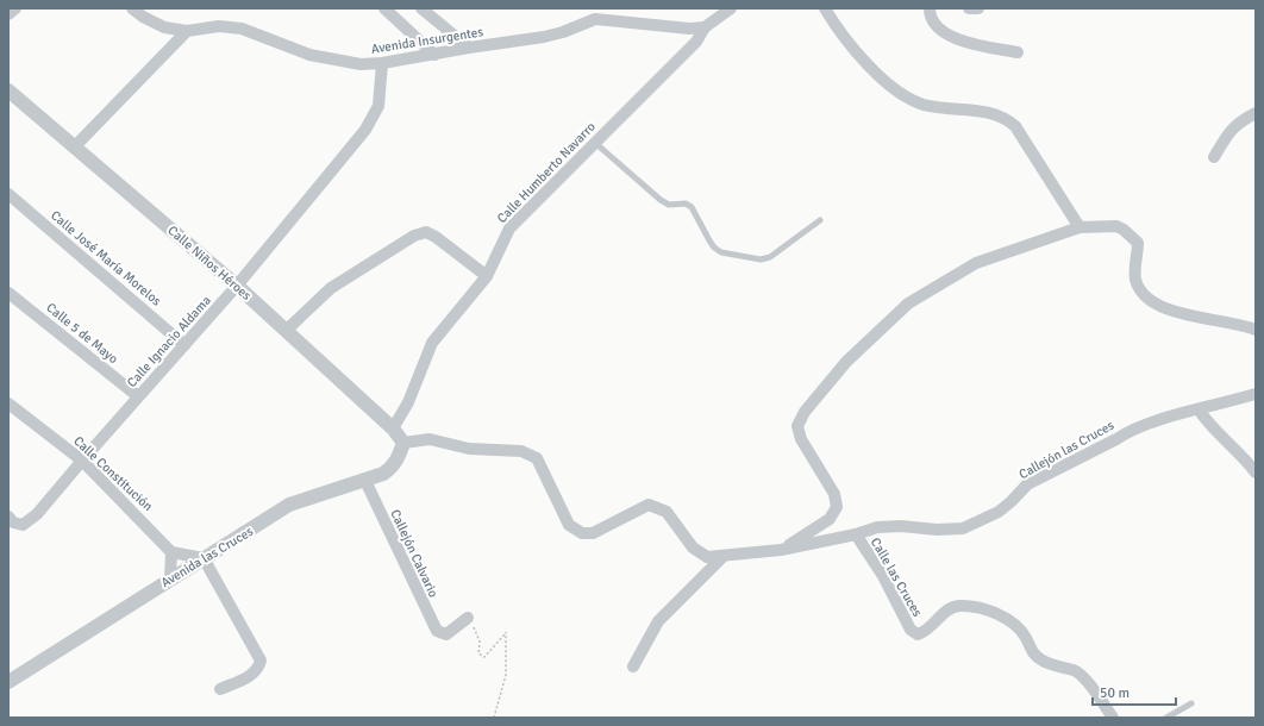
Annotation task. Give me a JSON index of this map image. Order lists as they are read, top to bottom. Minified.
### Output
{"streets":{"street":["Avenida Insurgentes","Calle Humberto Navarro","Calle José María Morelos","Calle Niños Héroes","Calle 5 de Mayo","Calle Ignacio Aldama","Callejón las Cruces","Calle Constitución","Callejón Calvario","Avenida las Cruces","Calle las Cruces"]},"crossings":[["Avenida Insurgentes","Calle Humberto Navarro"],["Avenida Insurgentes","Calle Ignacio Aldama"],["Calle Humberto Navarro","Calle Niños Héroes"],["Calle José María Morelos","Calle Ignacio Aldama"],["Calle Niños Héroes","Calle Ignacio Aldama"],["Calle Niños Héroes","Callejón las Cruces"],["Calle Niños Héroes","Avenida las Cruces"],["Calle 5 de Mayo","Calle Ignacio Aldama"],["Calle Ignacio Aldama","Calle Constitución"],["Callejón las Cruces","Avenida las Cruces"],["Callejón las Cruces","Calle las Cruces"],["Callejón Calvario","Avenida las Cruces"]],"scale_bar":"50 m"}
